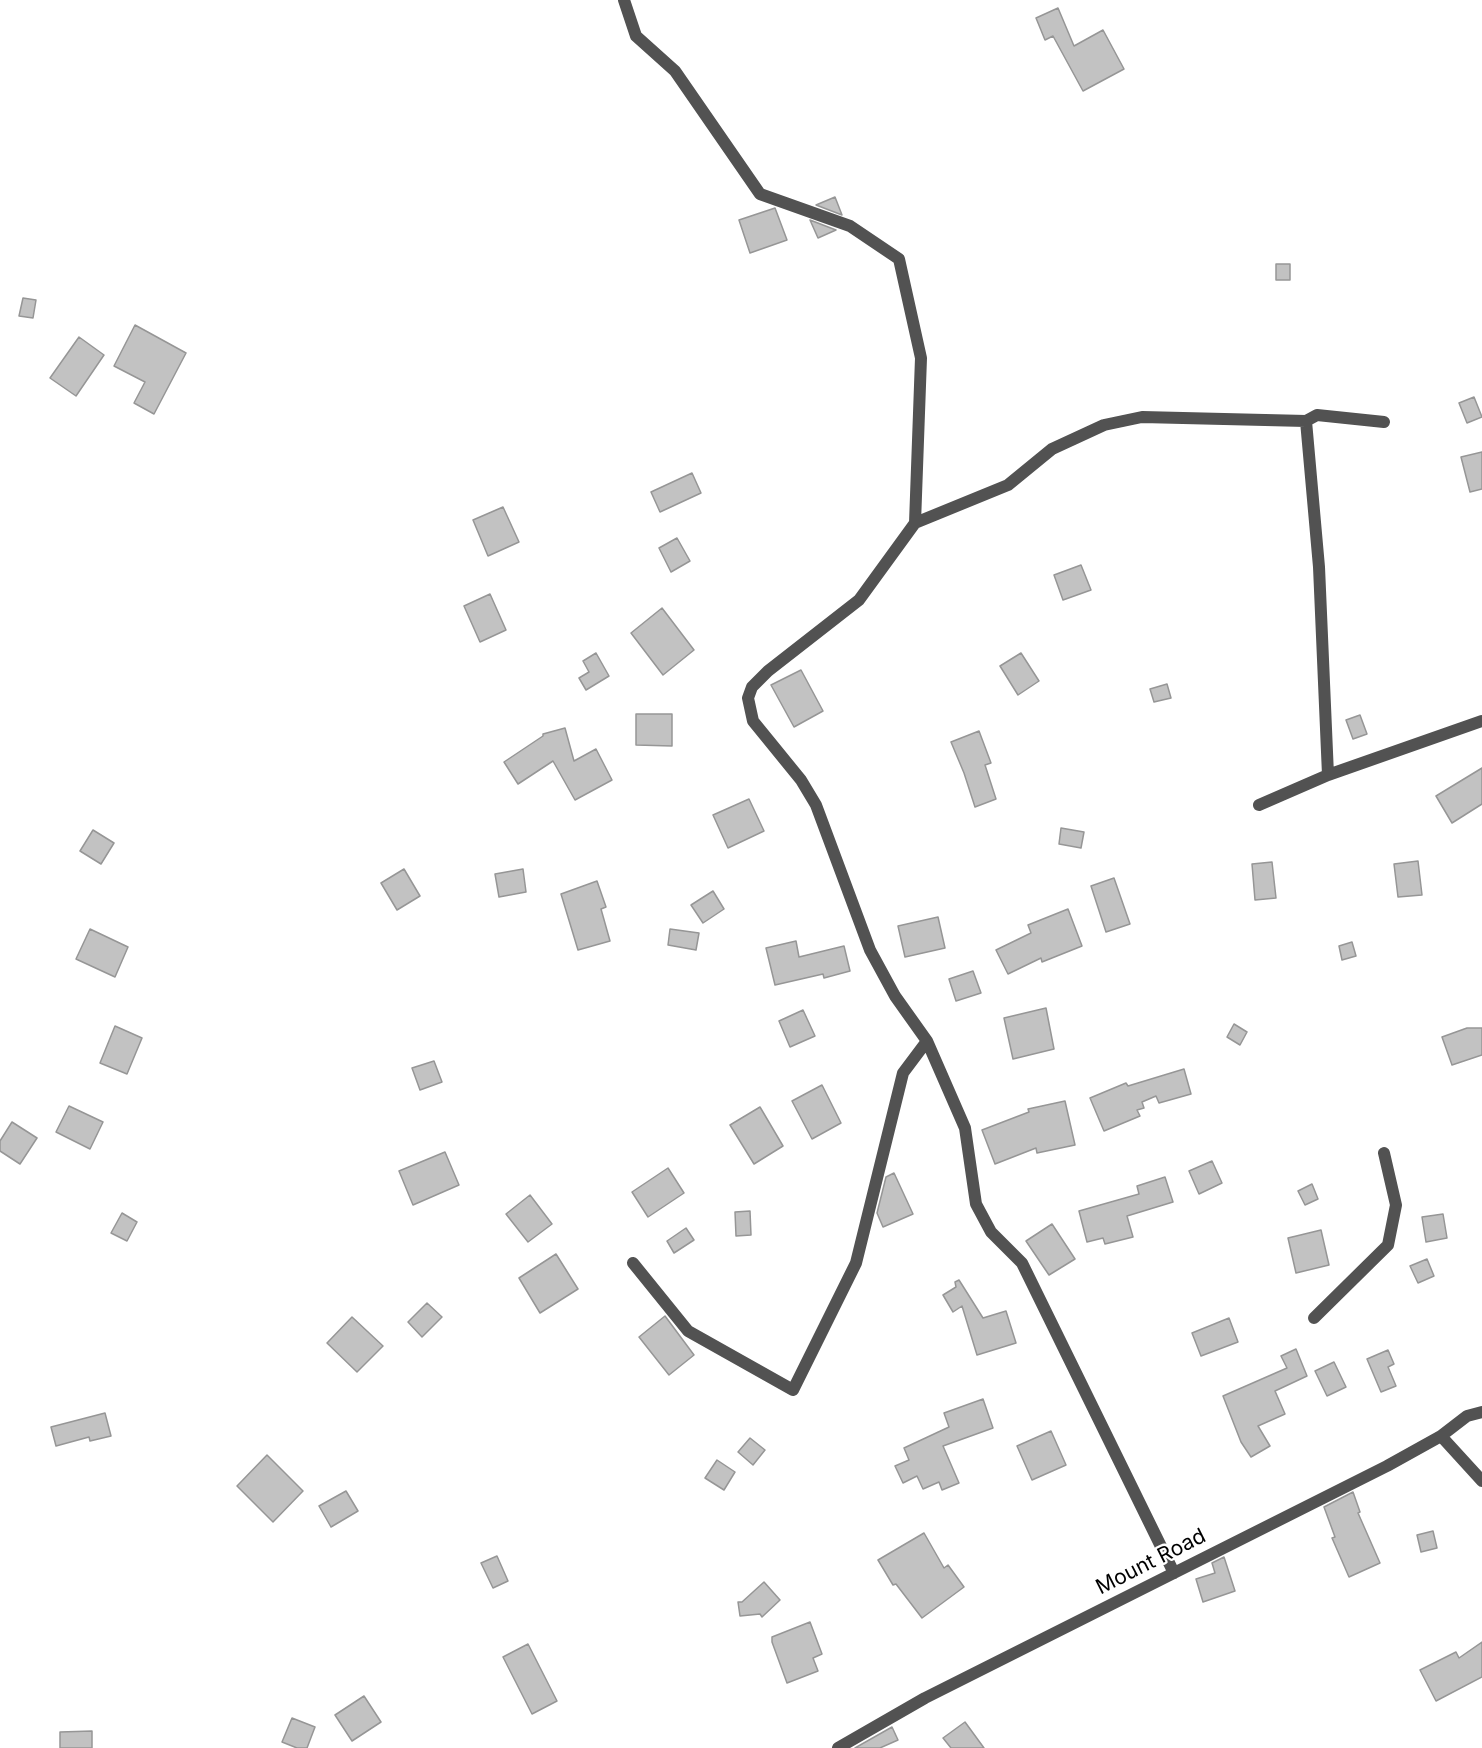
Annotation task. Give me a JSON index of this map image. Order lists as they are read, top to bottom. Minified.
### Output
{"streets":{"street":["Mount Road"]}}
